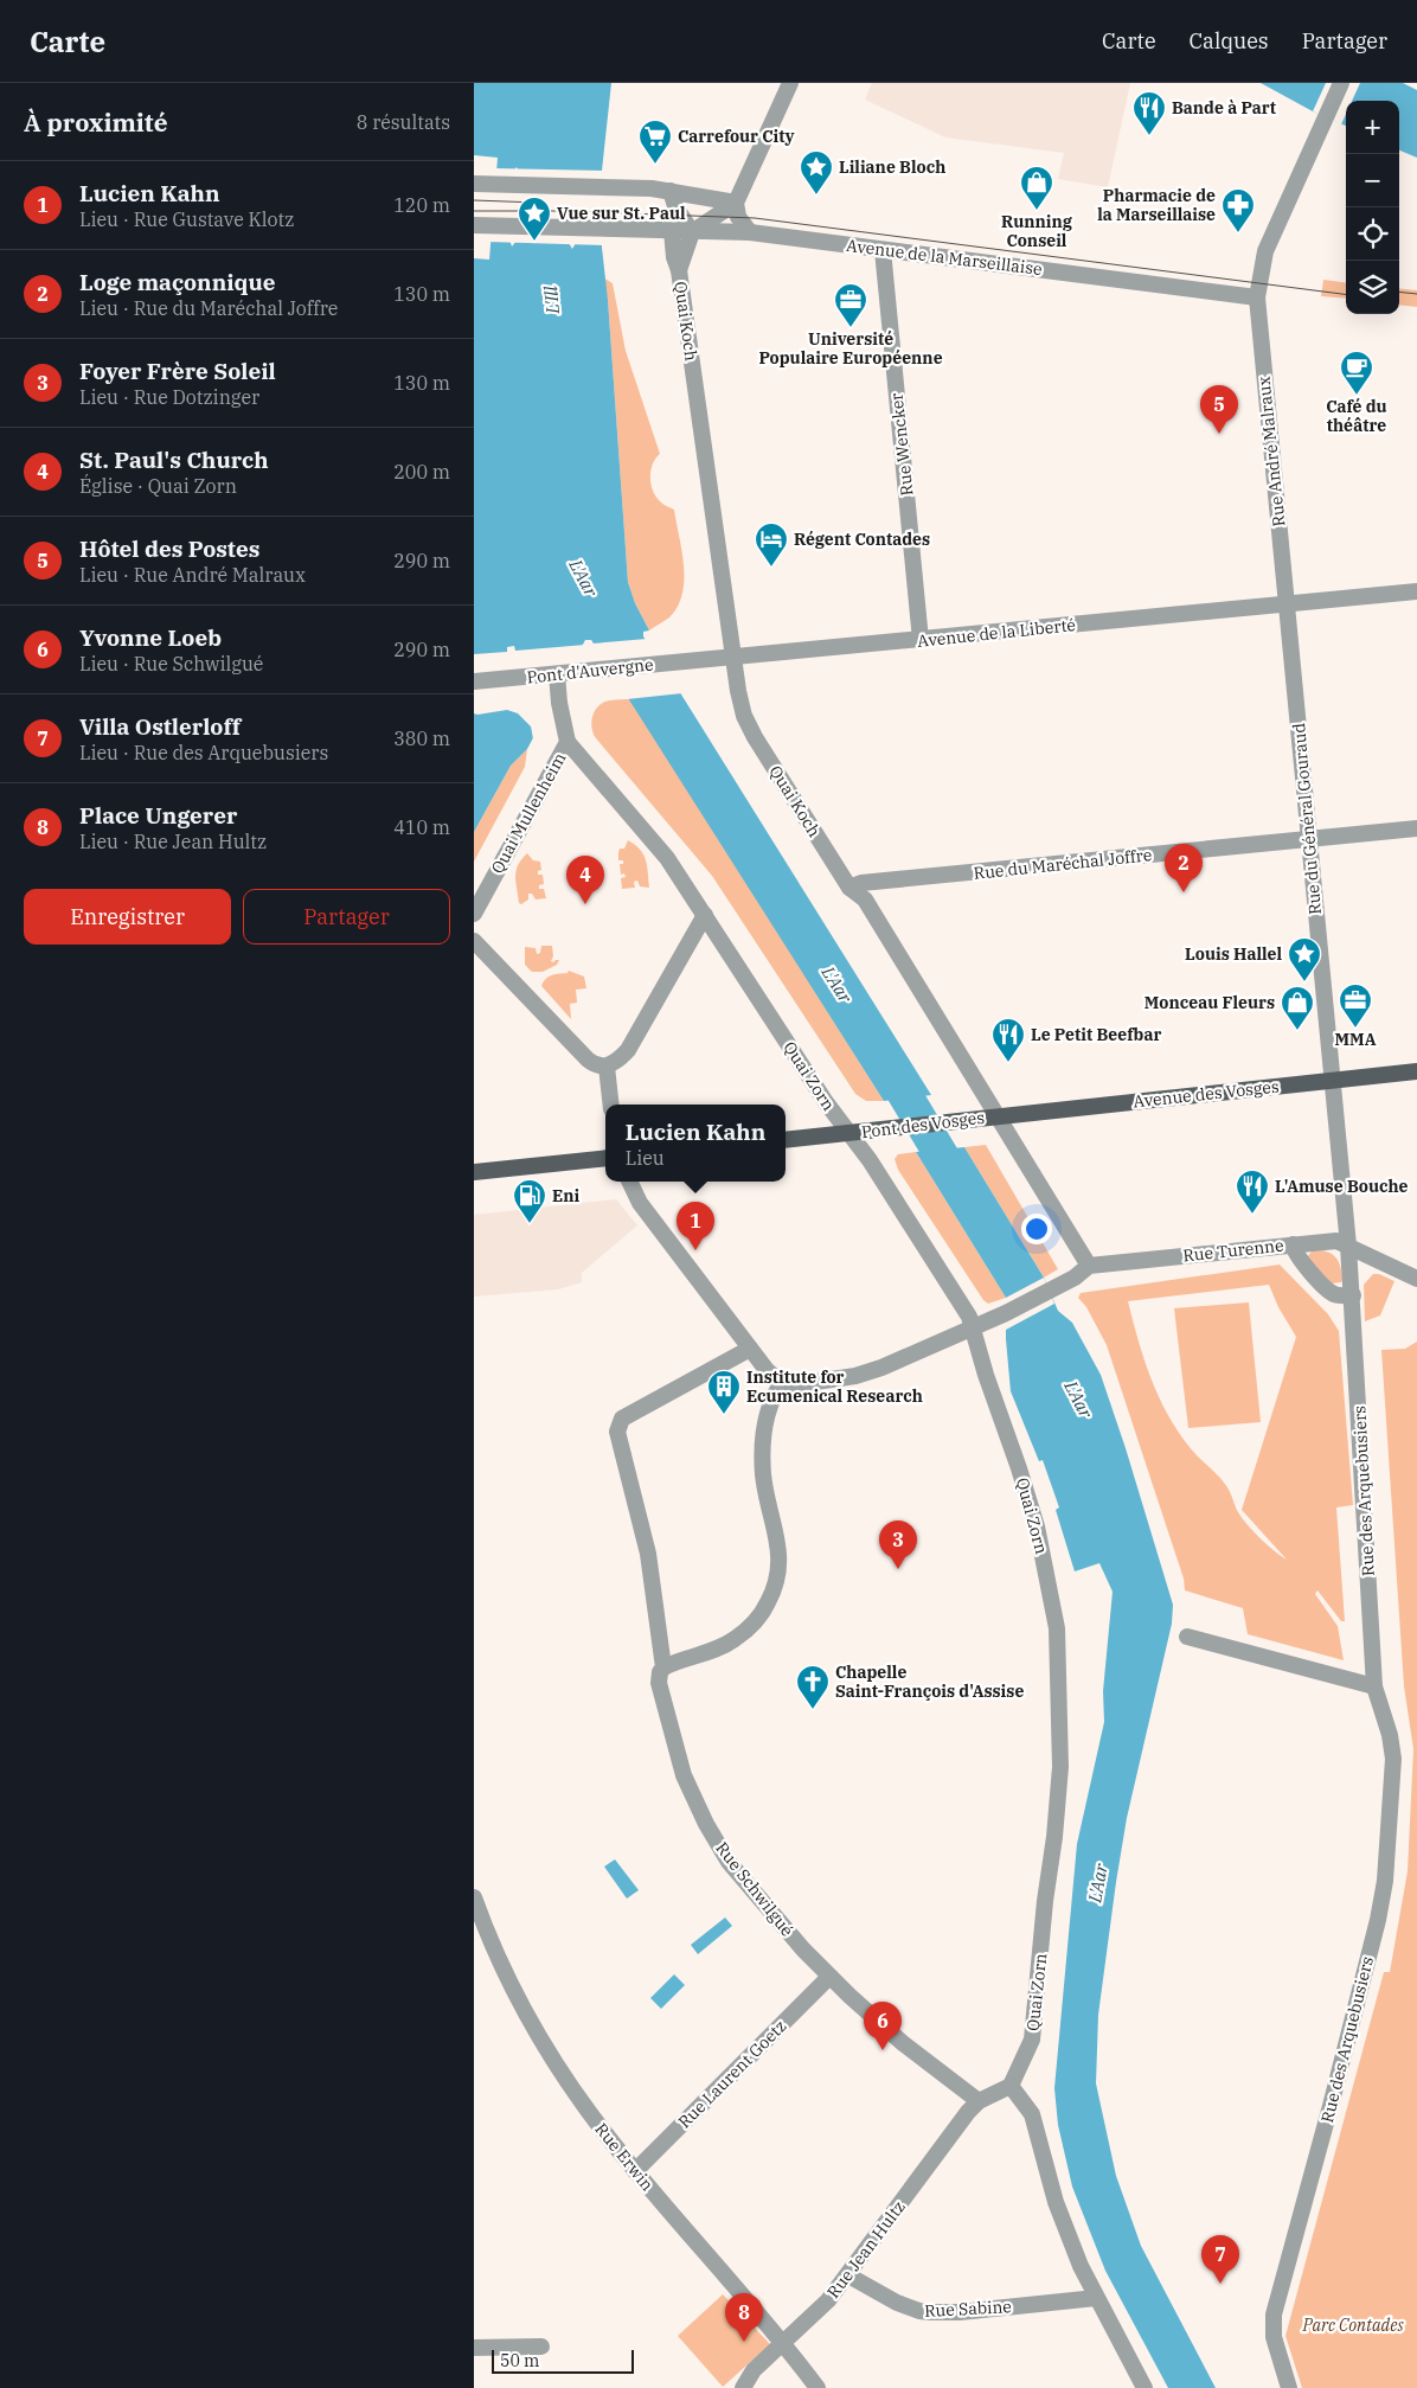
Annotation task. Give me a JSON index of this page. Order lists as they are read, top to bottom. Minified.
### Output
{"streets":{"main road":["Avenue des Vosges","Pont des Vosges"],"street":["Avenue de la Marseillaise","Quai Koch","Rue Wencker","Rue André Malraux","Avenue de la Liberté","Pont d'Auvergne","Quai Mullenheim","Rue du Général Gouraud","Rue du Maréchal Joffre","Quai Zorn","Rue Turenne","Rue des Arquebusiers","Rue Schwilgué","Rue Laurent Goetz","Rue Erwin","Rue Jean Hultz","Rue Sabine"]},"crossings":[["Avenue de la Marseillaise","Quai Koch"],["Avenue de la Marseillaise","Rue Wencker"],["Avenue de la Marseillaise","Rue André Malraux"],["Quai Koch","Avenue de la Liberté"],["Quai Koch","Rue du Maréchal Joffre"],["Quai Koch","Avenue des Vosges"],["Quai Koch","Pont des Vosges"],["Quai Koch","Rue Turenne"],["Rue Wencker","Avenue de la Liberté"],["Rue André Malraux","Avenue de la Liberté"],["Rue André Malraux","Rue du Général Gouraud"],["Avenue de la Liberté","Pont d'Auvergne"],["Avenue de la Liberté","Rue du Général Gouraud"],["Quai Mullenheim","Quai Zorn"],["Rue du Général Gouraud","Rue du Maréchal Joffre"],["Rue du Général Gouraud","Avenue des Vosges"],["Rue du Général Gouraud","Rue Turenne"],["Rue du Général Gouraud","Rue des Arquebusiers"],["Quai Zorn","Pont des Vosges"],["Quai Zorn","Rue Turenne"],["Avenue des Vosges","Pont des Vosges"],["Rue Turenne","Rue des Arquebusiers"],["Rue Schwilgué","Rue Laurent Goetz"],["Rue Schwilgué","Rue Jean Hultz"],["Rue Laurent Goetz","Rue Erwin"],["Rue Erwin","Rue Jean Hultz"],["Rue Jean Hultz","Rue Sabine"]],"water":["L'Ill","L'Aar"],"parks":["Parc Contades"],"places":{"restaurant":["Bande à Part","Le Petit Beefbar","L'Amuse Bouche"],"supermarket":["Carrefour City"],"place":["Liliane Bloch","Vue sur St. Paul","Louis Hallel"],"shop":["Running Conseil","Monceau Fleurs"],"pharmacy":["Pharmacie de la Marseillaise"],"office":["Université Populaire Européenne","MMA"],"cafe":["Café du théâtre"],"hotel":["Régent Contades"],"fuel station":["Eni"],"building":["Institute for Ecumenical Research"],"church":["Chapelle Saint-François d'Assise"]},"scale_bar":"50 m","page":{"header":"Carte","nav":["Carte","Calques","Partager"],"heading":["À proximité","8 résultats"],"map_buttons":["+","−"],"list":[{"mark":"1","name":"Lucien Kahn","note":"Lieu · Rue Gustave Klotz","value":"120 m"},{"mark":"2","name":"Loge maçonnique","note":"Lieu · Rue du Maréchal Joffre","value":"130 m"},{"mark":"3","name":"Foyer Frère Soleil","note":"Lieu · Rue Dotzinger","value":"130 m"},{"mark":"4","name":"St. Paul's Church","note":"Église · Quai Zorn","value":"200 m"},{"mark":"5","name":"Hôtel des Postes","note":"Lieu · Rue André Malraux","value":"290 m"},{"mark":"6","name":"Yvonne Loeb","note":"Lieu · Rue Schwilgué","value":"290 m"},{"mark":"7","name":"Villa Ostlerloff","note":"Lieu · Rue des Arquebusiers","value":"380 m"},{"mark":"8","name":"Place Ungerer","note":"Lieu · Rue Jean Hultz","value":"410 m"}],"pins":["5","2","4","1","3","6","7","8"],"buttons":["Enregistrer","Partager"],"popup":["Lucien Kahn","Lieu"],"scale":"50 m"}}
